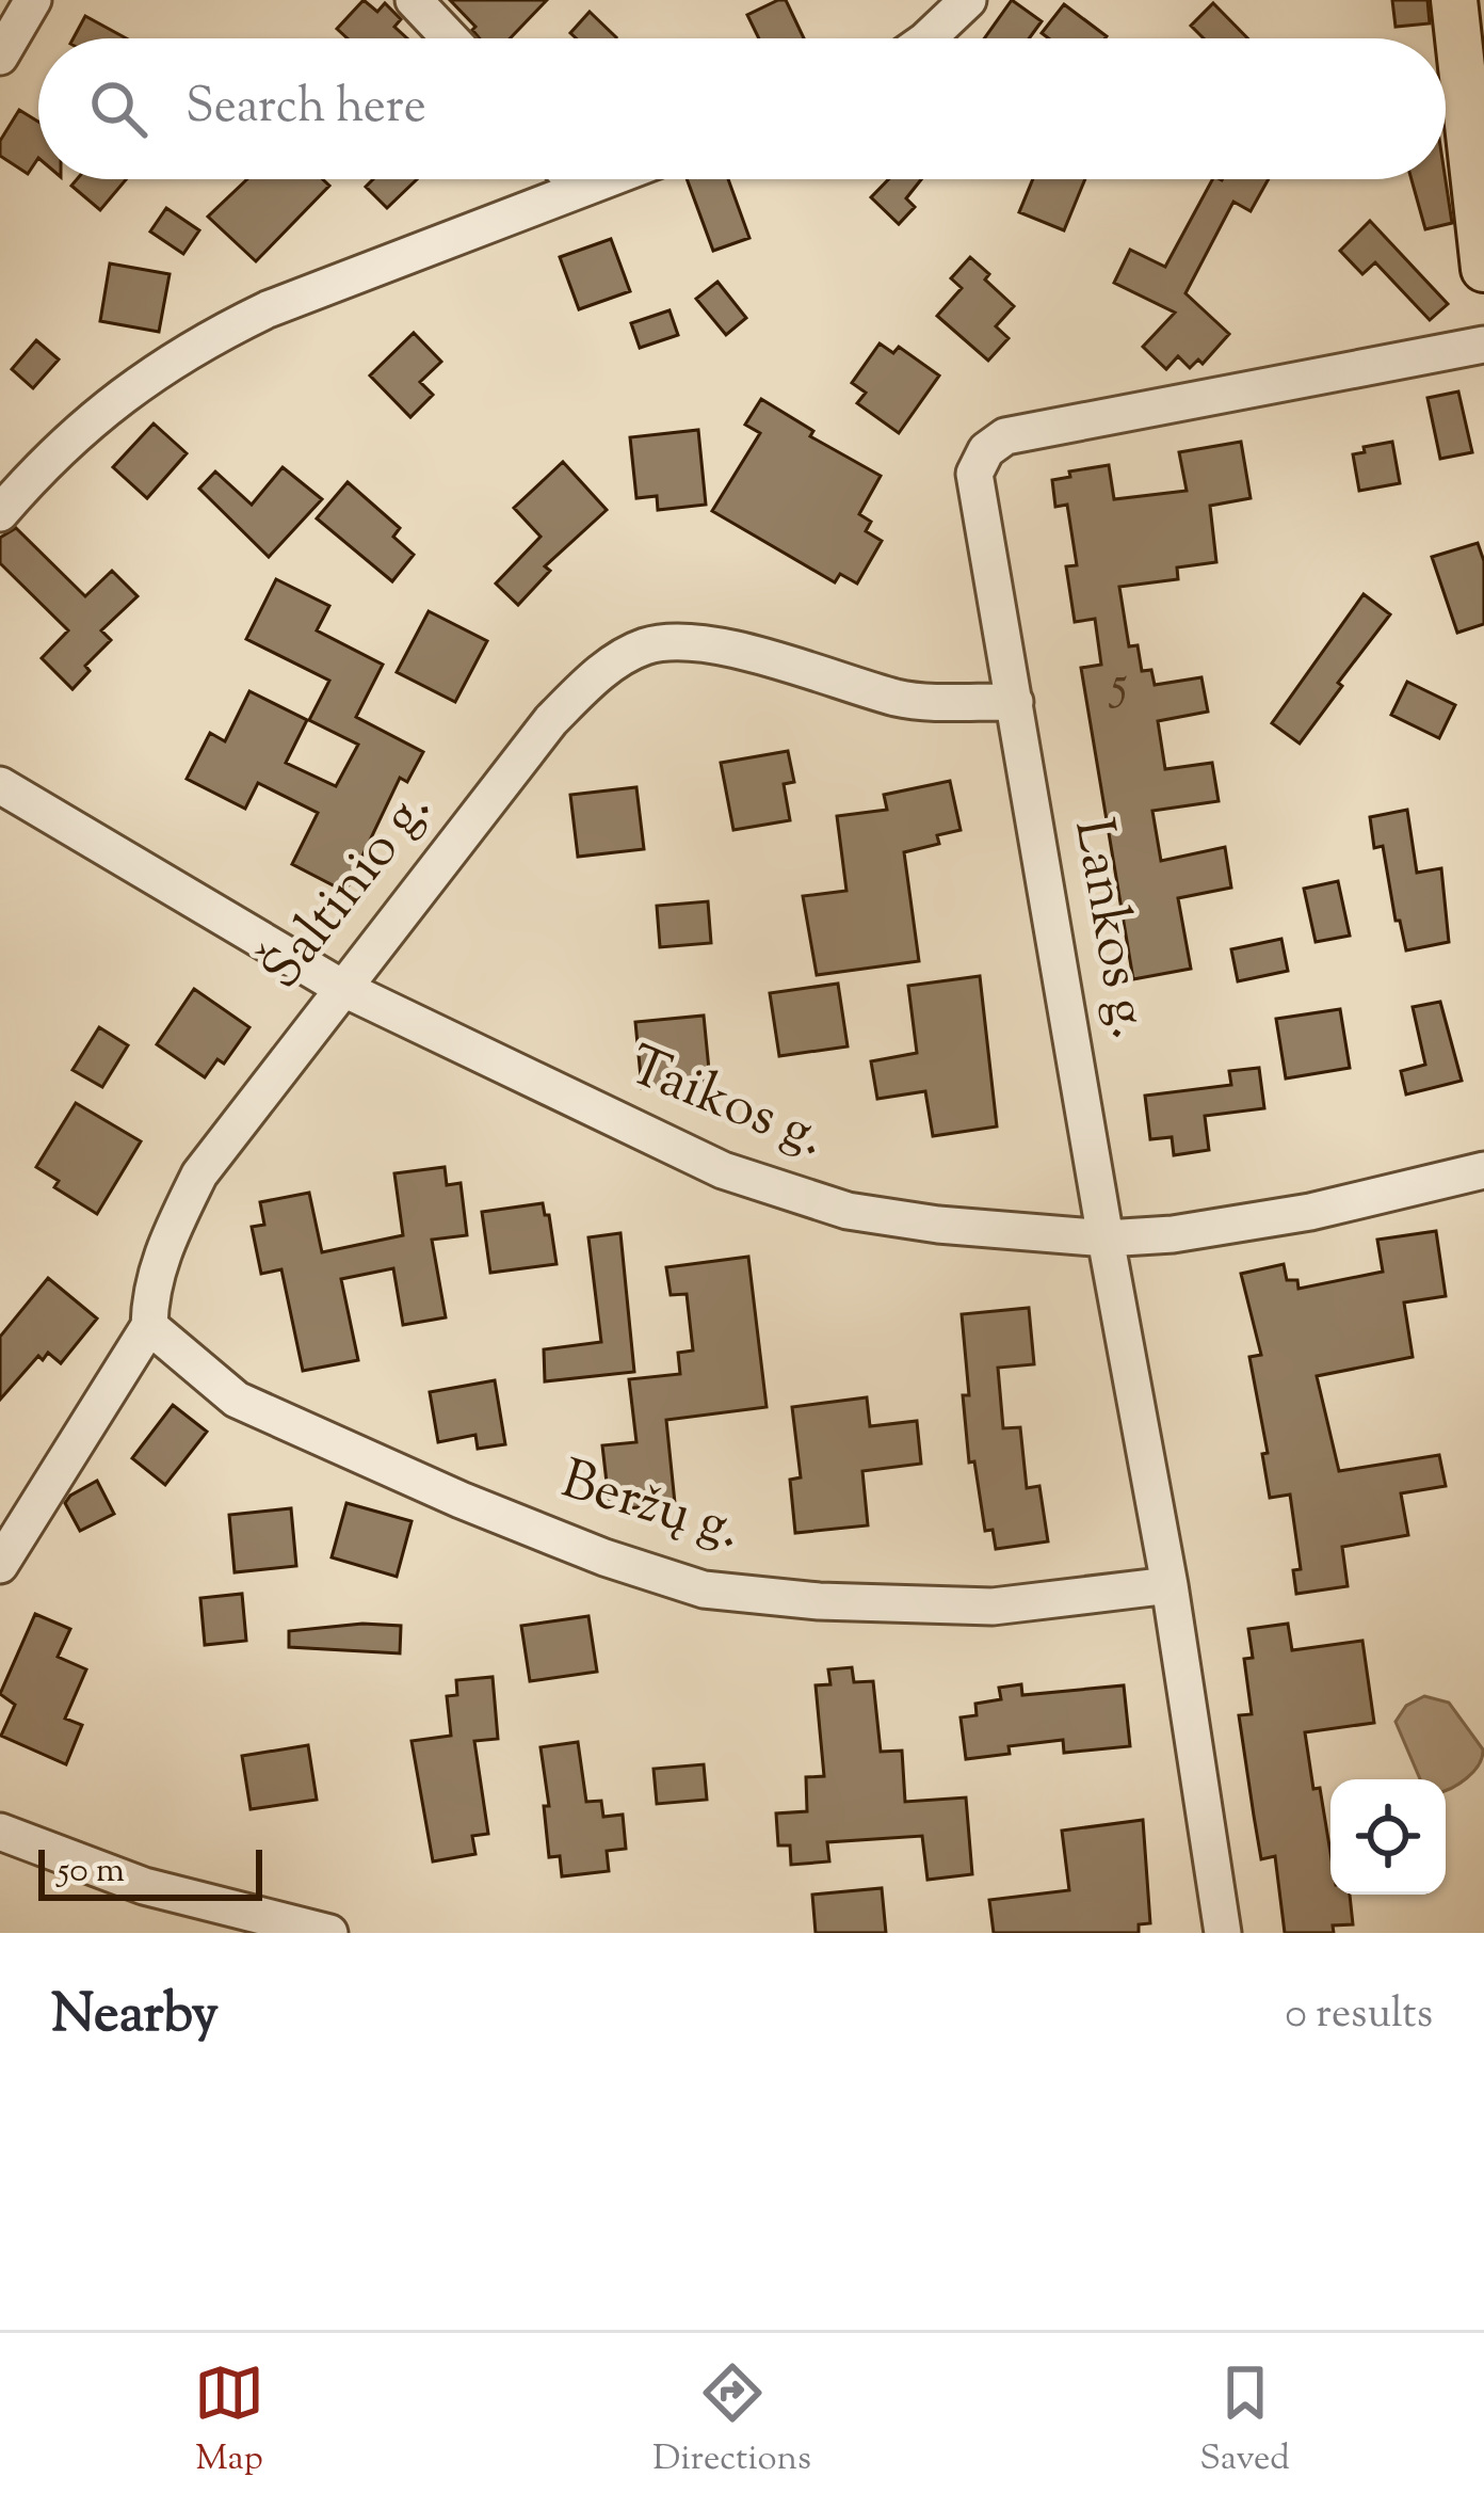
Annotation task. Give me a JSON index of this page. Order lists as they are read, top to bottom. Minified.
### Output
{"streets":{"street":["Šaltinio g.","Lankos g.","Taikos g.","Beržų g."]},"crossings":[["Šaltinio g.","Lankos g."],["Šaltinio g.","Taikos g."],["Šaltinio g.","Beržų g."],["Lankos g.","Taikos g."],["Lankos g.","Beržų g."]],"house_numbers":["5"],"scale_bar":"50 m","page":{"search":"Search here","scale":"50 m","heading":["Nearby","0 results"],"nav":["Map","Directions","Saved"]}}
